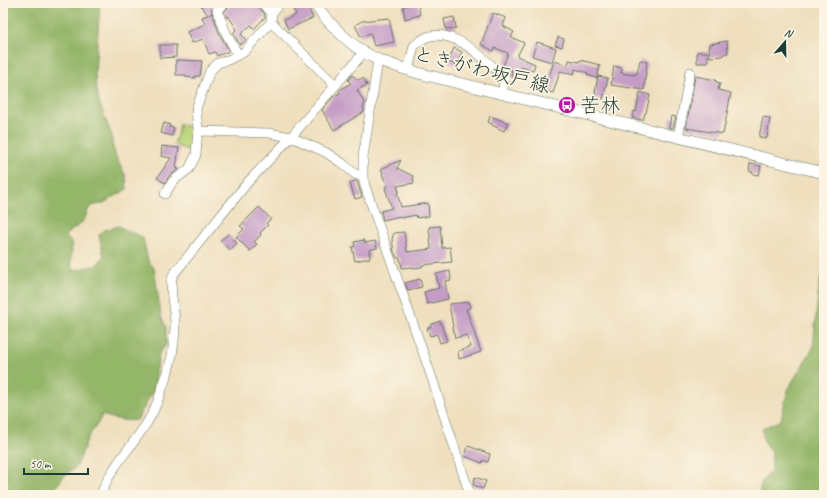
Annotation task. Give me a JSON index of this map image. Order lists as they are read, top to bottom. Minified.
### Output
{"streets":{"main road":["ときがわ坂戸線"]},"places":{"bus stop":["苦林"]},"scale_bar":"50 m","north":"top"}
